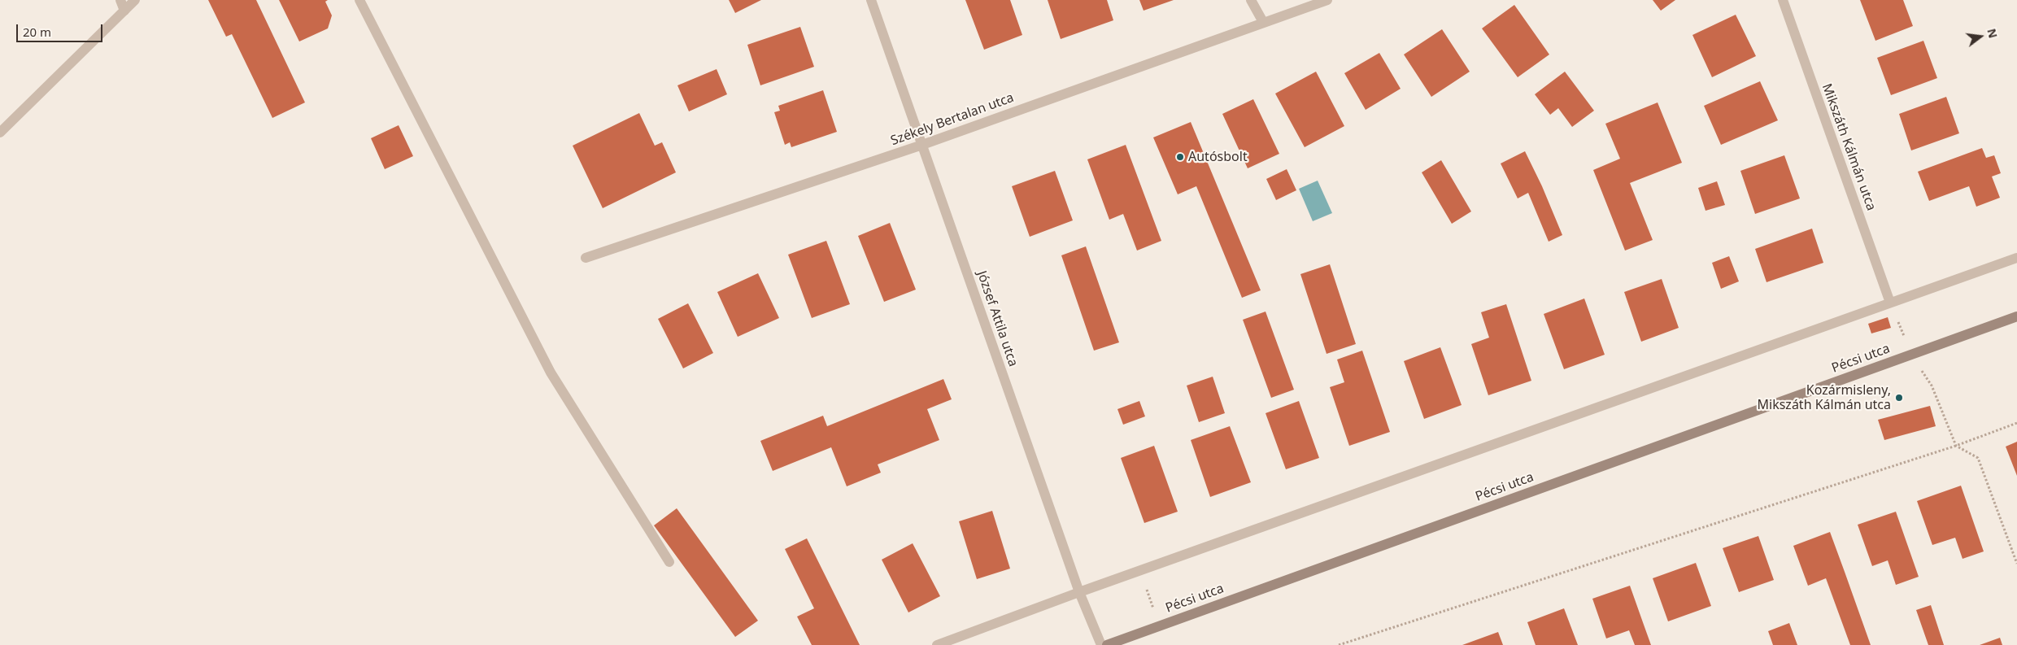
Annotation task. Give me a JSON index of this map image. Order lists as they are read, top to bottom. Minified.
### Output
{"streets":{"main road":["Pécsi utca"],"street":["Székely Bertalan utca","Mikszáth Kálmán utca","József Attila utca"]},"crossings":[["Székely Bertalan utca","József Attila utca"]],"places":["Autósbolt","Kozármisleny, Mikszáth Kálmán utca"],"scale_bar":"20 m","north":"right"}
